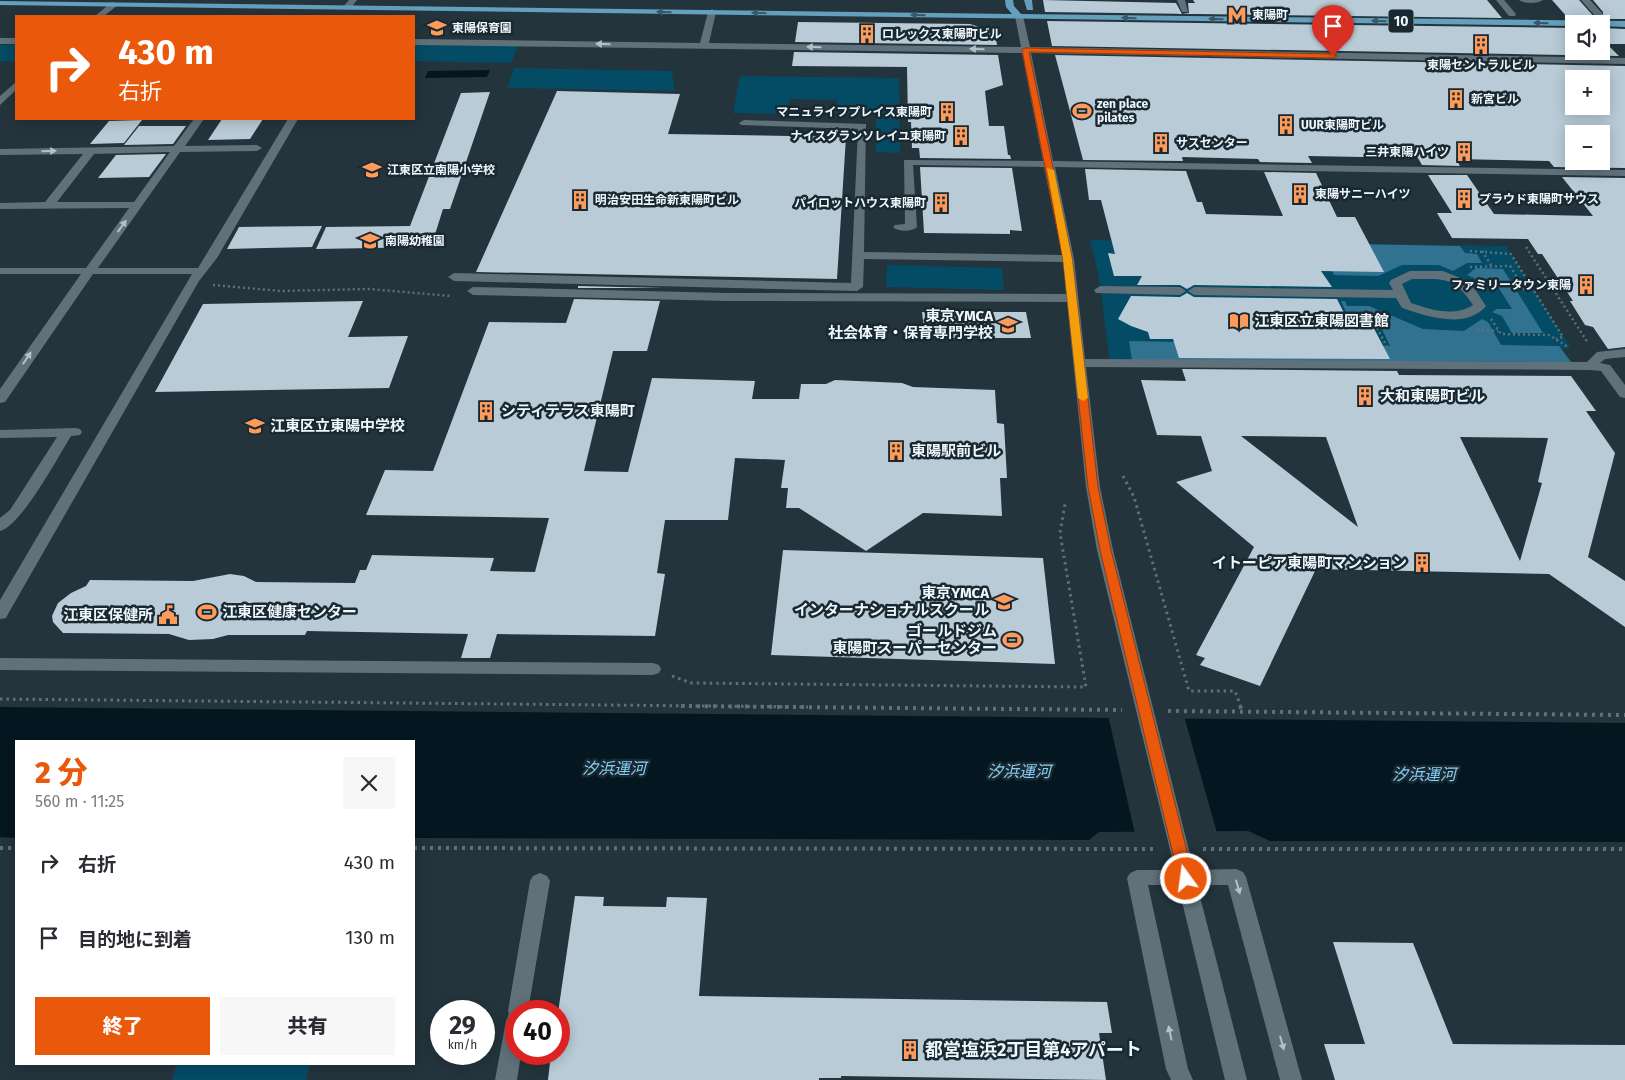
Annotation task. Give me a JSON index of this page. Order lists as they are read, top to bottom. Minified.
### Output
{"streets":{"main road":["10"]},"water":["汐浜運河"],"places":{"metro station":["東陽町"],"school or university":["東陽保育園","江東区立南陽小学校","南陽幼稚園","東京YMCA 社会体育・保育専門学校","江東区立東陽中学校","東京YMCA インターナショナルスクール"],"building":["ロレックス東陽町ビル","東陽セントラルビル","新宮ビル","マニュライフプレイス東陽町","UUR東陽町ビル","ナイスグランソレイユ東陽町","サスセンター","三井東陽ハイツ","東陽サニーハイツ","プラウド東陽町サウス","明治安田生命新東陽町ビル","パイロットハウス東陽町","ファミリータウン東陽","大和東陽町ビル","シティテラス東陽町","東陽駅前ビル","イトーピア東陽町マンション","都営塩浜2丁目第4アパート"],"sports":["zen place pilates","江東区健康センター","ゴールドジム 東陽町スーパーセンター"],"library":["江東区立東陽図書館"],"public building":["江東区保健所"]},"page":{"map_buttons":["+","−"],"turn":["430 m","右折"],"heading":["2 分","560 m · 11:25"],"list":[{"name":"右折","value":"430 m"},{"name":"目的地に到着","value":"130 m"}],"buttons":["終了","共有"],"speed":"29 km/h","limit":"40"}}
